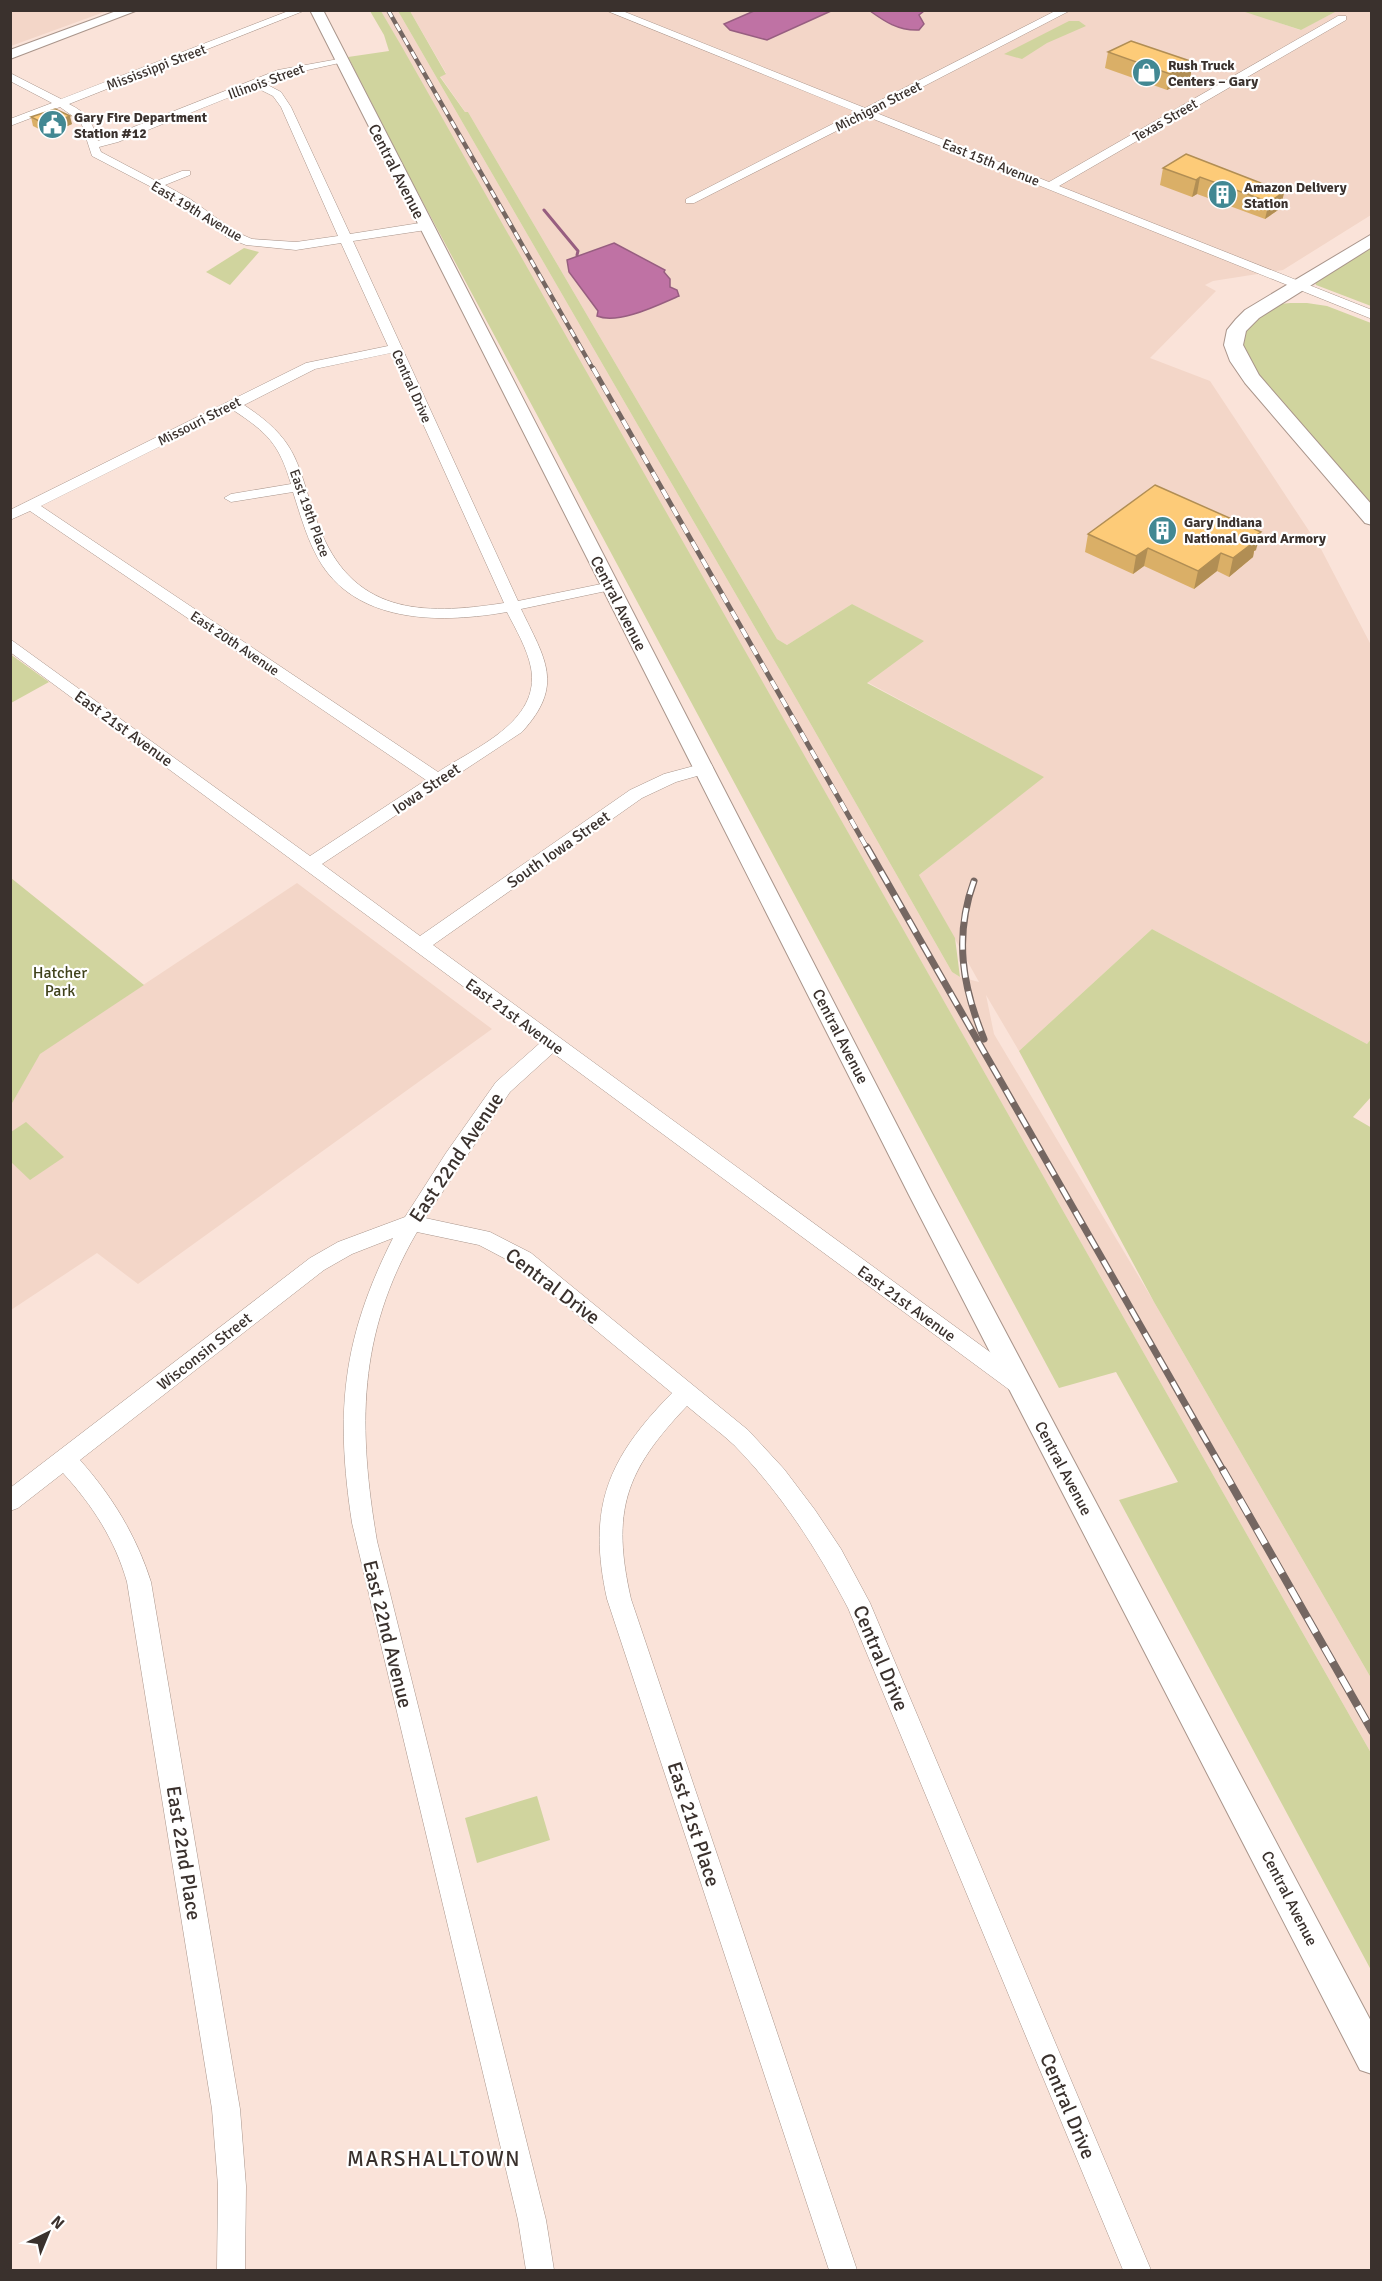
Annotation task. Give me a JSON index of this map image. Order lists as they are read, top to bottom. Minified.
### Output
{"streets":{"main road":["Central Avenue"],"street":["Mississippi Street","Illinois Street","Michigan Street","Texas Street","East 15th Avenue","East 19th Avenue","Central Drive","Missouri Street","East 19th Place","East 20th Avenue","East 21st Avenue","Iowa Street","South Iowa Street","East 22nd Avenue","Wisconsin Street","East 21st Place","East 22nd Place"]},"crossings":[["Mississippi Street","East 19th Avenue"],["Illinois Street","Central Avenue"],["Illinois Street","East 19th Avenue"],["Illinois Street","Central Drive"],["Michigan Street","East 15th Avenue"],["Texas Street","East 15th Avenue"],["Central Avenue","East 19th Avenue"],["Central Avenue","East 19th Place"],["Central Avenue","East 21st Avenue"],["Central Avenue","South Iowa Street"],["East 19th Avenue","Central Drive"],["Central Drive","Missouri Street"],["Central Drive","East 19th Place"],["Central Drive","Iowa Street"],["Central Drive","East 22nd Avenue"],["Central Drive","Wisconsin Street"],["Central Drive","East 21st Place"],["Missouri Street","East 19th Place"],["Missouri Street","East 20th Avenue"],["East 20th Avenue","Iowa Street"],["East 21st Avenue","Iowa Street"],["East 21st Avenue","South Iowa Street"],["East 21st Avenue","East 22nd Avenue"],["East 22nd Avenue","Wisconsin Street"],["Wisconsin Street","East 22nd Place"]],"districts":["MARSHALLTOWN"],"parks":["Hatcher Park"],"places":{"shop":["Rush Truck Centers – Gary"],"public building":["Gary Fire Department Station #12"],"building":["Amazon Delivery Station","Gary Indiana National Guard Armory"]},"north":"top right"}
